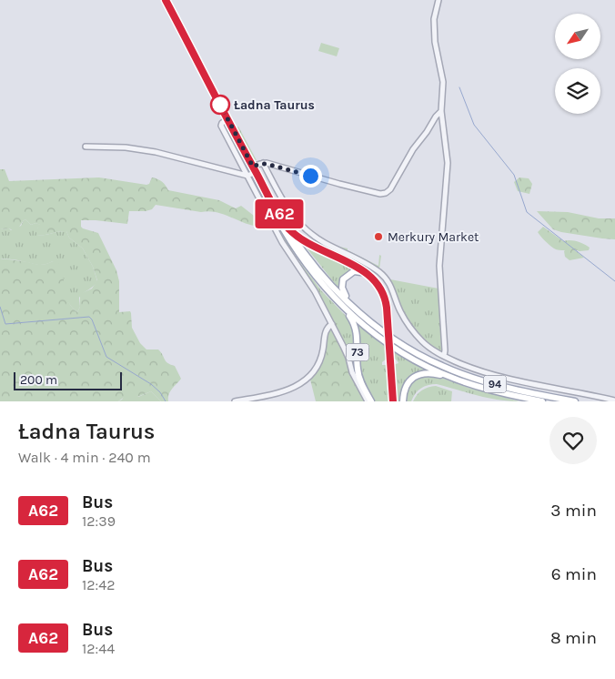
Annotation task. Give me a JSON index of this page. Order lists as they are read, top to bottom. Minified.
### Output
{"streets":{"main road":["73","94"]},"crossings":[["73","94"]],"places":["Ładna Taurus","Merkury Market"],"lines":["bus line A62"],"scale_bar":"200 m","north":"bottom left","page":{"on_map":"A62","scale":"200 m","heading":["Ładna Taurus","Walk · 4 min · 240 m"],"list":[{"mark":"A62","name":"Bus","note":"12:39","value":"3 min"},{"mark":"A62","name":"Bus","note":"12:42","value":"6 min"},{"mark":"A62","name":"Bus","note":"12:44","value":"8 min"}]}}
